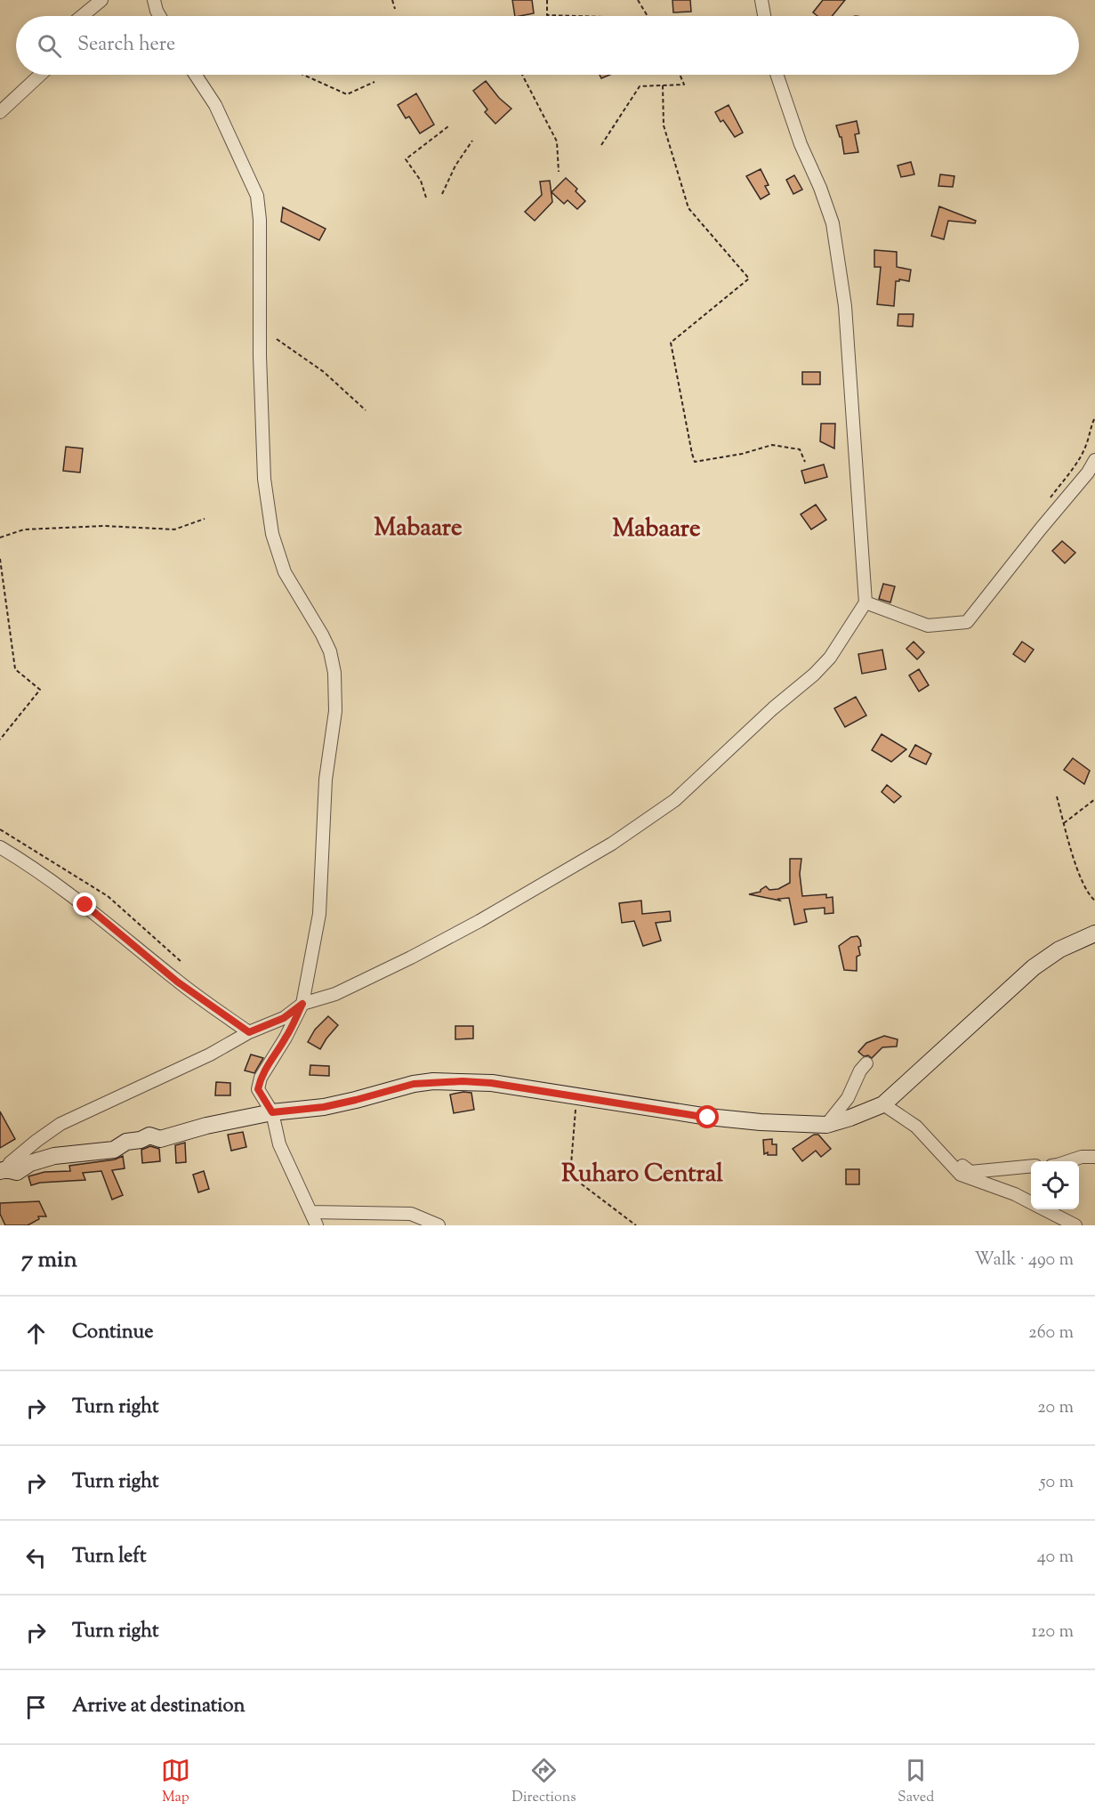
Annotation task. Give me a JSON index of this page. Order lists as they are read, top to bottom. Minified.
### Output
{"districts":["Mabaare","Mabaare","Ruharo Central"],"page":{"search":"Search here","heading":["7 min","Walk · 490 m"],"list":[["Continue","260 m"],["Turn right","20 m"],["Turn right","50 m"],["Turn left","40 m"],["Turn right","120 m"],"Arrive at destination"],"nav":["Map","Directions","Saved"]}}
